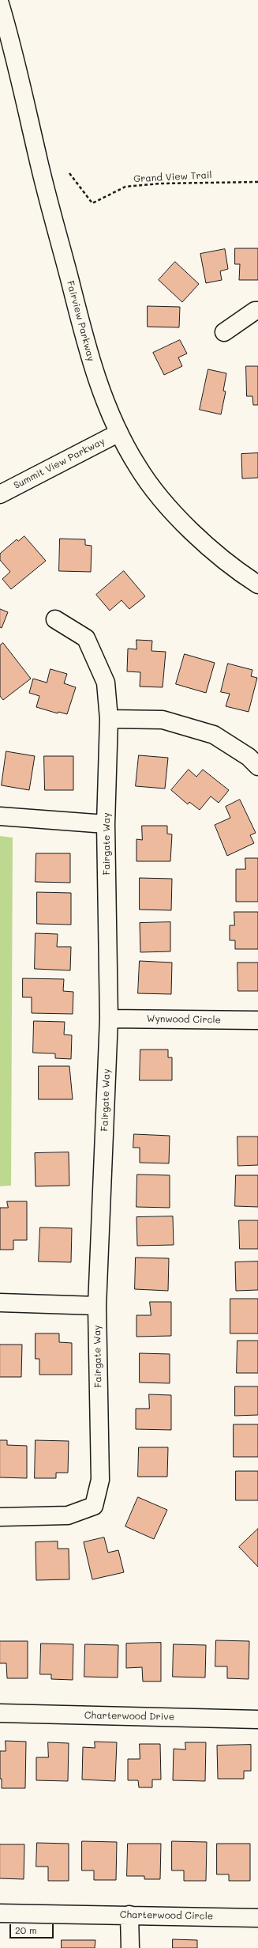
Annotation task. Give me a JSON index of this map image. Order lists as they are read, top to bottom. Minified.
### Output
{"streets":{"street":["Fairview Parkway","Summit View Parkway","Fairgate Way","Wynwood Circle","Charterwood Drive","Charterwood Circle"],"path":["Grand View Trail"]},"crossings":[["Fairview Parkway","Summit View Parkway"],["Fairgate Way","Wynwood Circle"]],"scale_bar":"20 m"}
